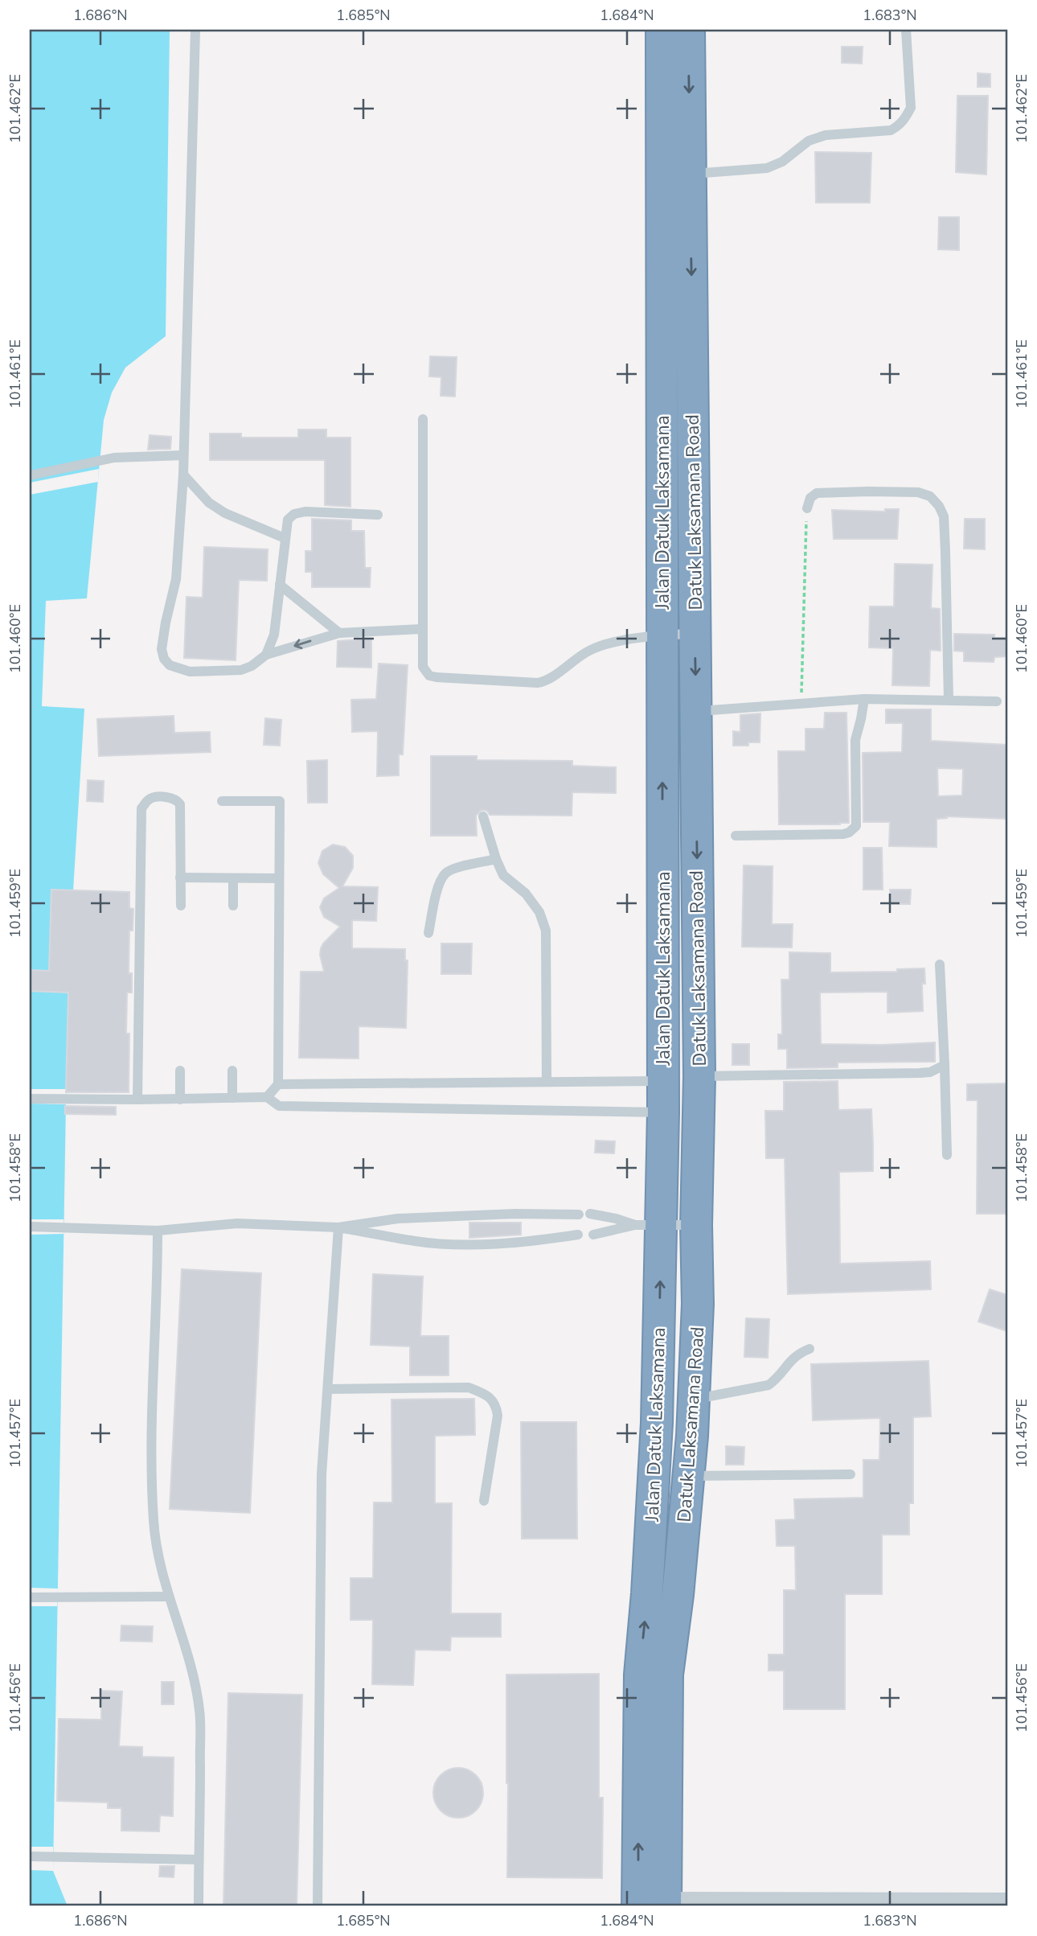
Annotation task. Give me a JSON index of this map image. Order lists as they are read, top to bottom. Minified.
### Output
{"streets":{"highway":["Jalan Datuk Laksamana","Datuk Laksamana Road"]},"crossings":[["Jalan Datuk Laksamana","Datuk Laksamana Road"]],"one_way":["Jalan Datuk Laksamana","Datuk Laksamana Road"],"coordinates":["1.686°N","1.685°N","1.684°N","1.683°N","101.462°E","101.461°E","101.460°E","101.459°E","101.458°E","101.457°E","101.456°E"]}
